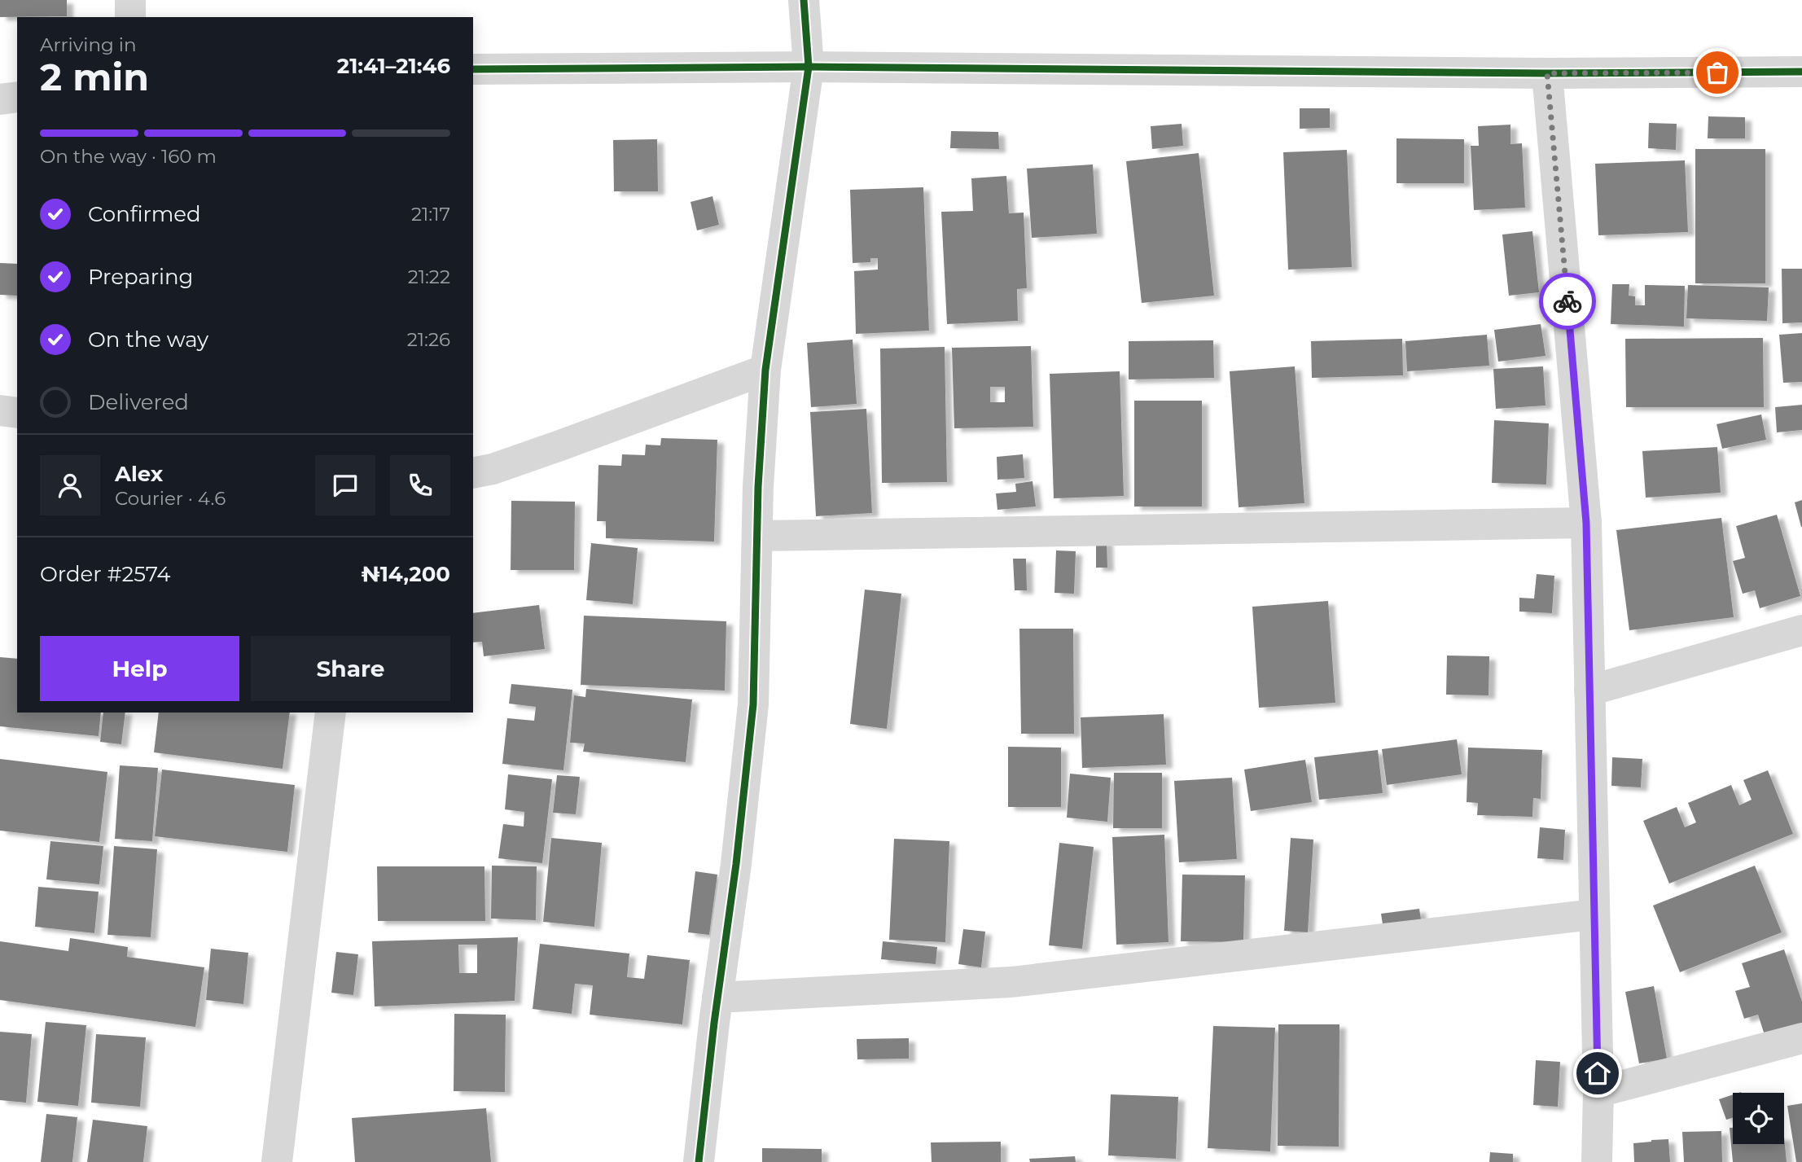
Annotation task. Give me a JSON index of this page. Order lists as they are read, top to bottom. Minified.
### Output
{"page":{"heading":["2 min","Arriving in","21:41–21:46"],"panel":["Alex","Courier · 4.6","Order #2574","₦14,200"],"bar":"On the way · 160 m","list":[["Confirmed","21:17"],["Preparing","21:22"],["On the way","21:26"],"Delivered"],"buttons":["Help","Share"]}}
